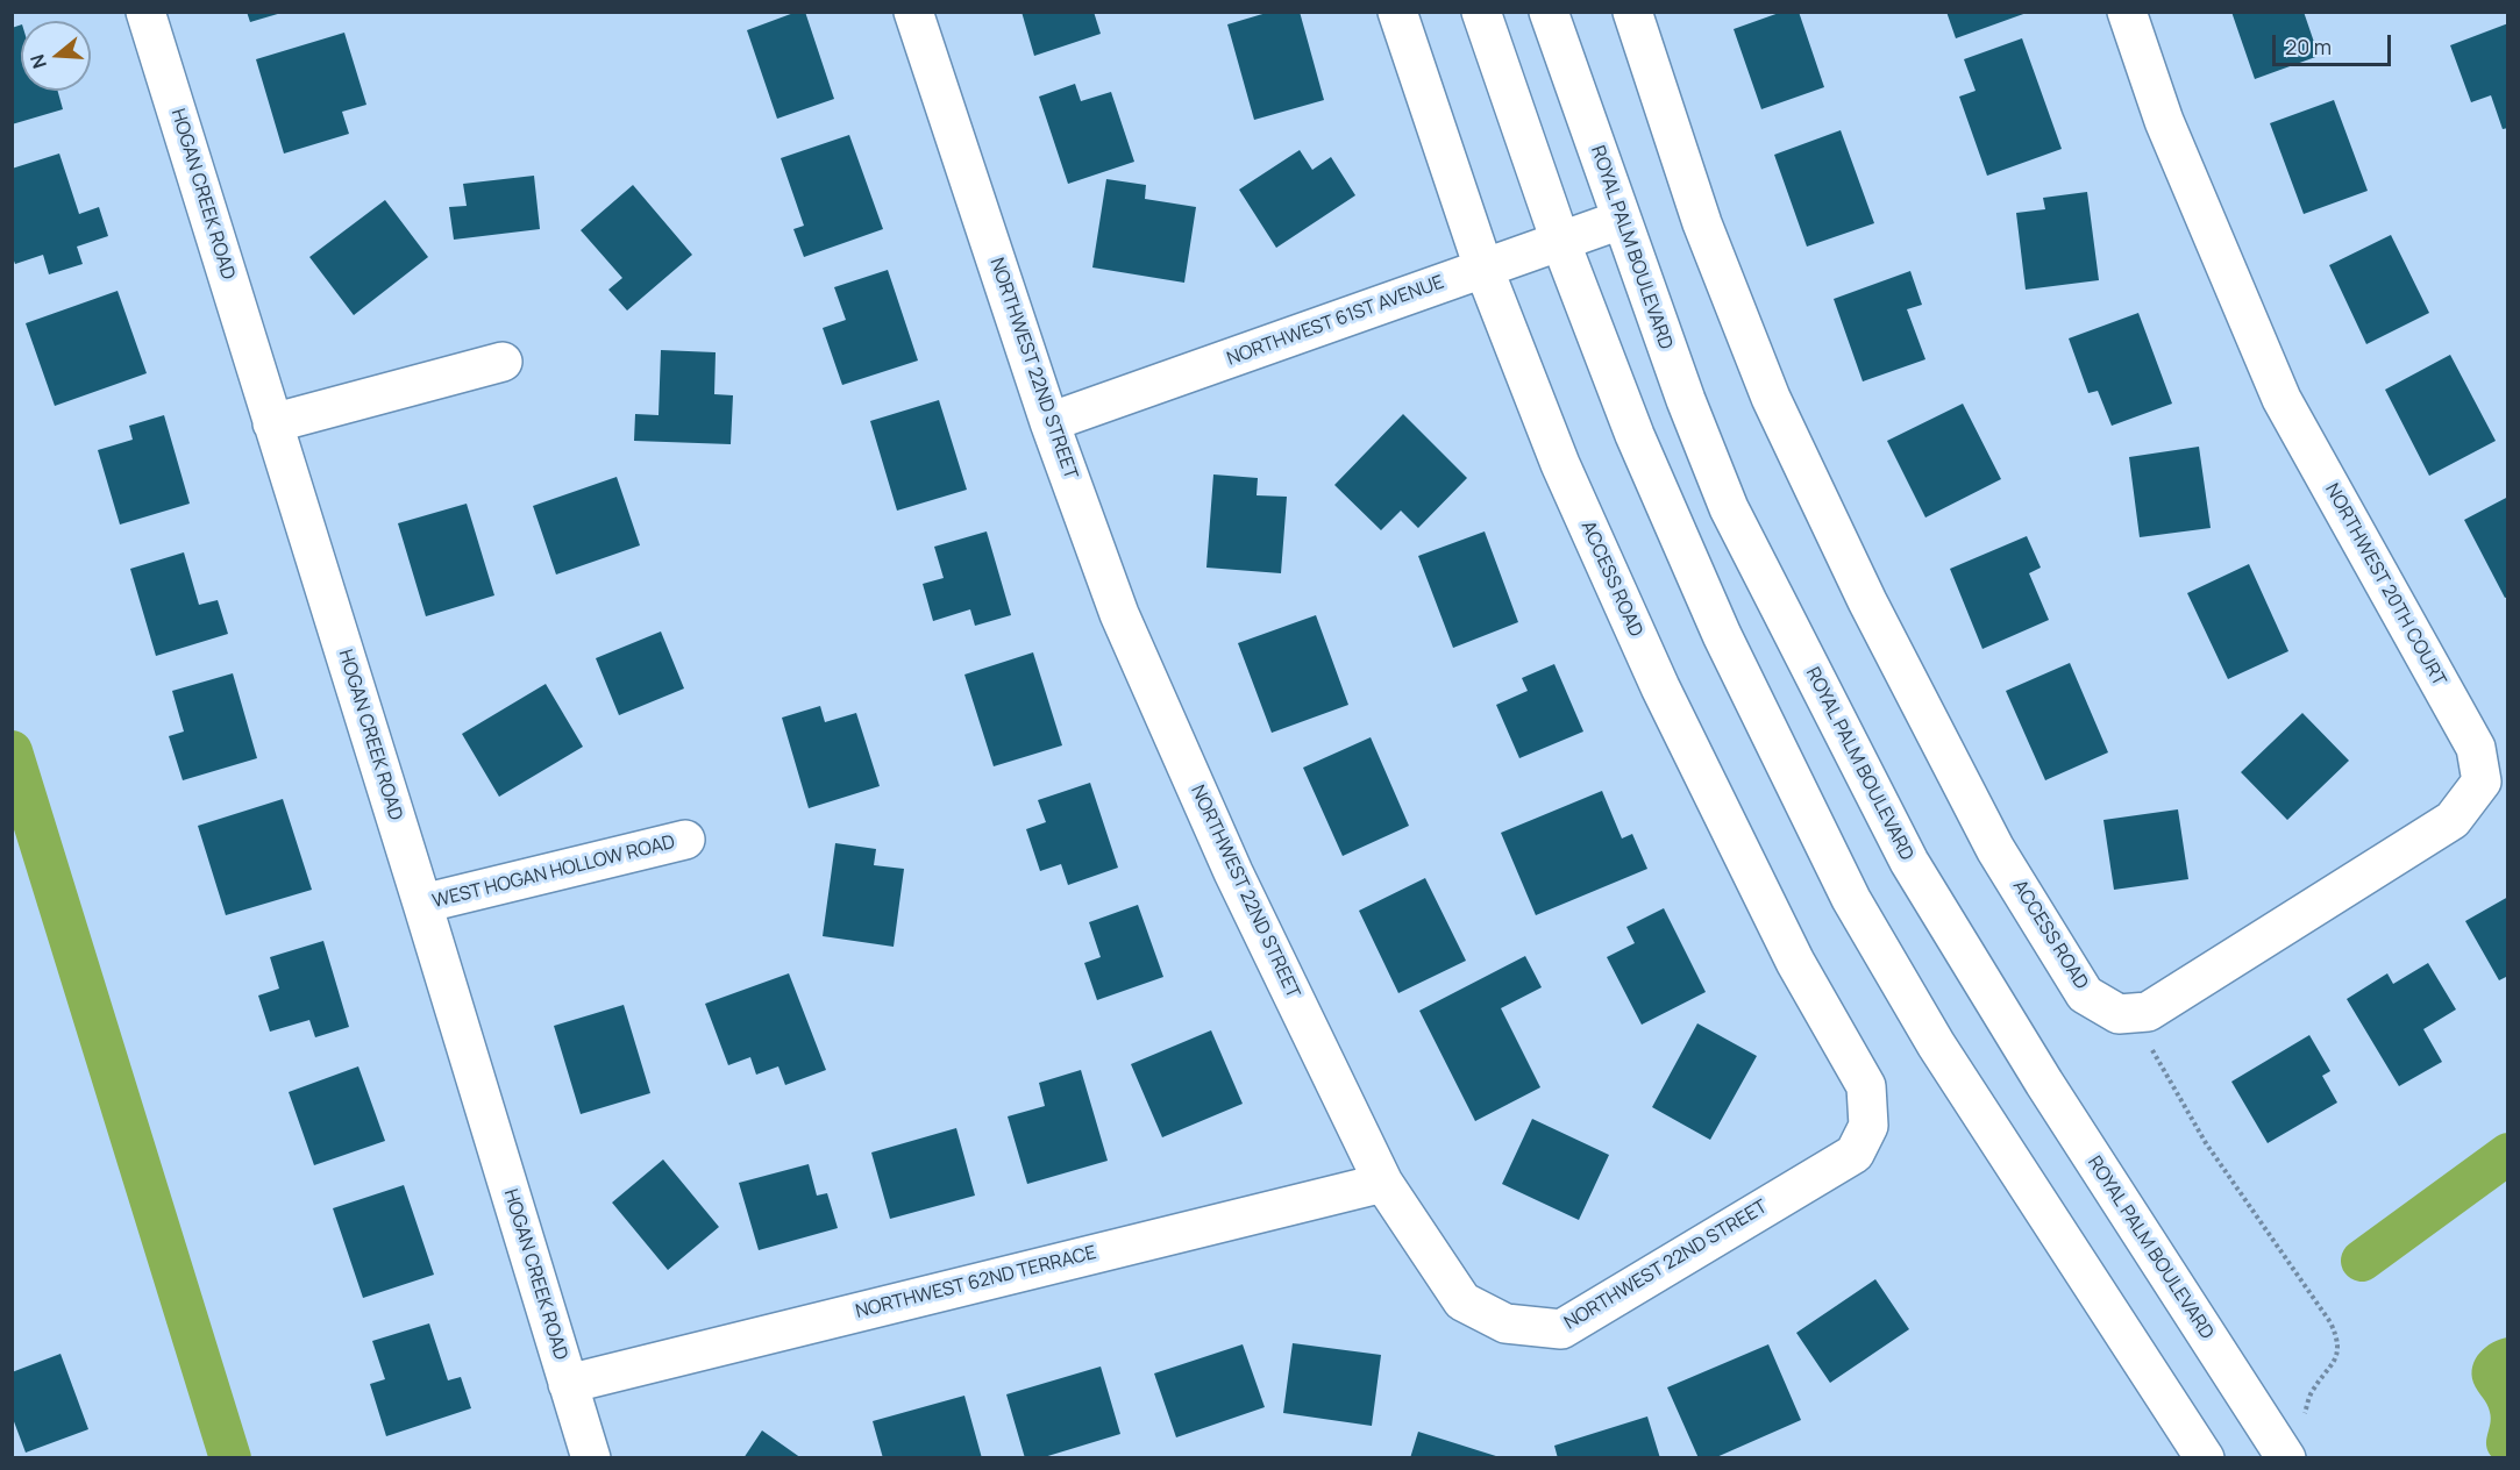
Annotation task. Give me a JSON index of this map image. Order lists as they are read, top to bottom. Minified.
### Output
{"streets":{"street":["HOGAN CREEK ROAD","ROYAL PALM BOULEVARD","NORTHWEST 61ST AVENUE","NORTHWEST 22ND STREET","ACCESS ROAD","NORTHWEST 20TH COURT","WEST HOGAN HOLLOW ROAD","NORTHWEST 62ND TERRACE"]},"crossings":[["HOGAN CREEK ROAD","WEST HOGAN HOLLOW ROAD"],["HOGAN CREEK ROAD","NORTHWEST 62ND TERRACE"],["ROYAL PALM BOULEVARD","NORTHWEST 61ST AVENUE"],["NORTHWEST 61ST AVENUE","NORTHWEST 22ND STREET"],["NORTHWEST 61ST AVENUE","ACCESS ROAD"],["NORTHWEST 22ND STREET","ACCESS ROAD"],["NORTHWEST 22ND STREET","NORTHWEST 62ND TERRACE"],["ACCESS ROAD","NORTHWEST 20TH COURT"]],"scale_bar":"20 m","north":"left"}
